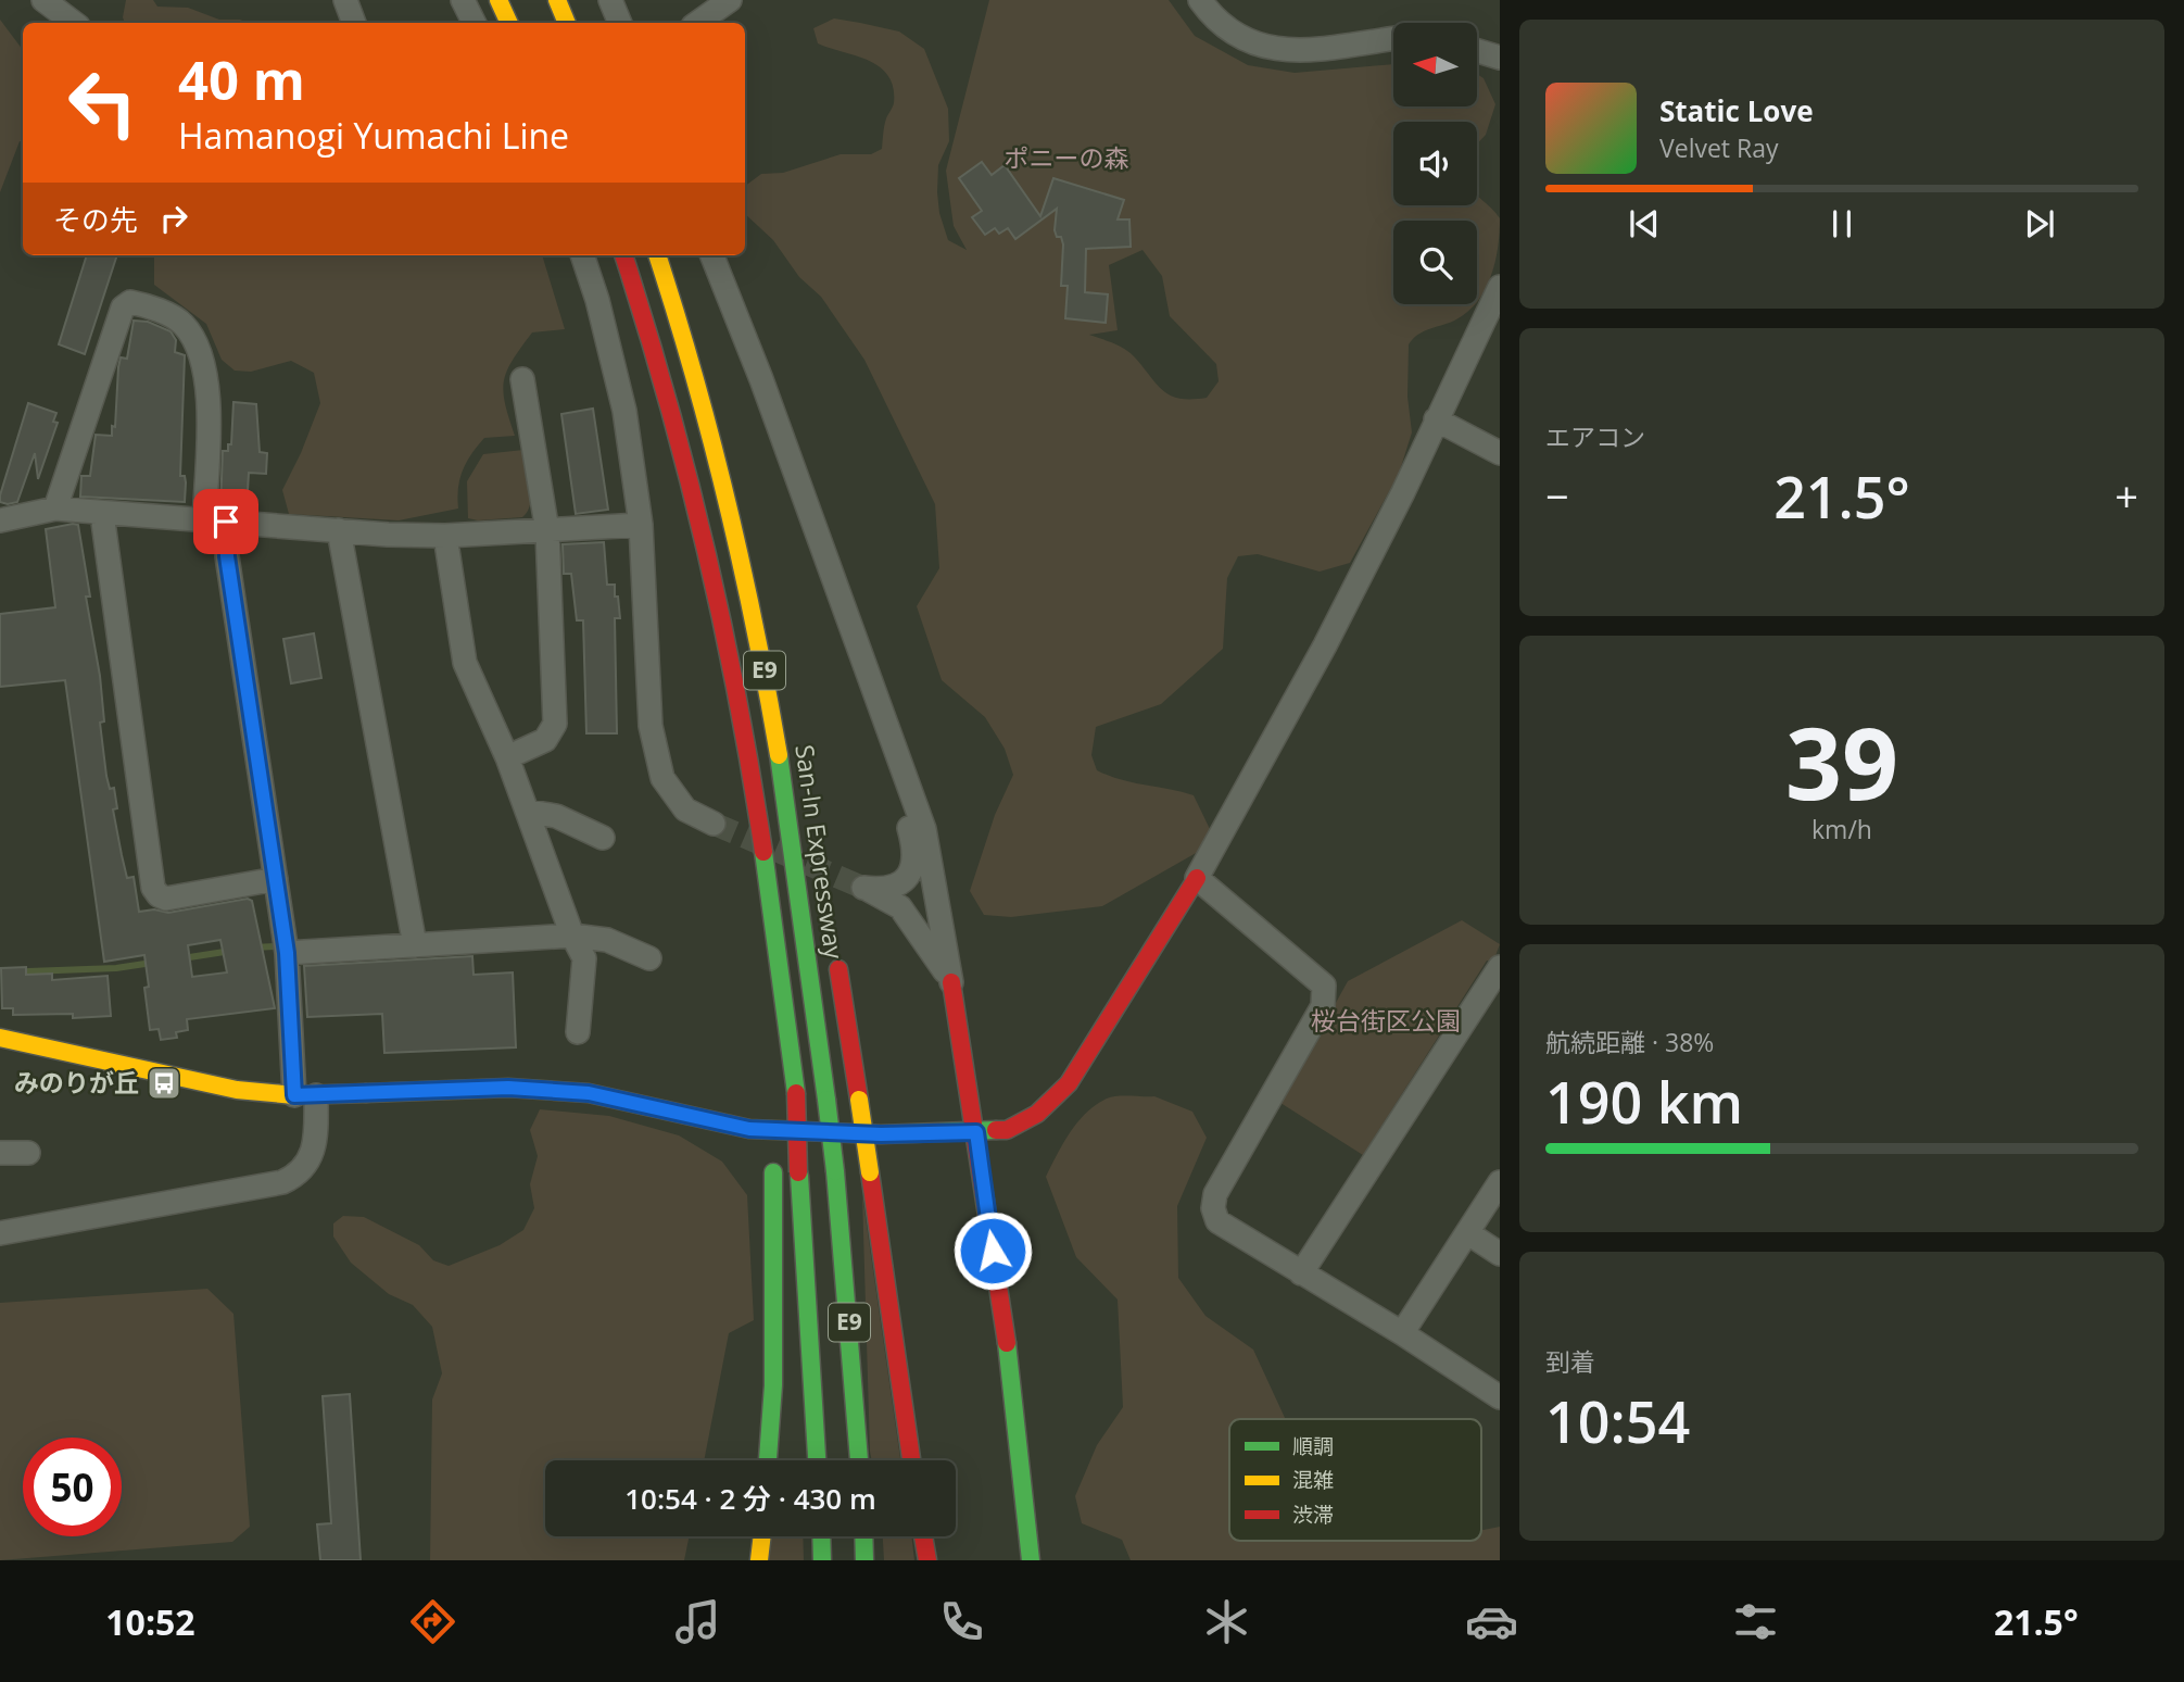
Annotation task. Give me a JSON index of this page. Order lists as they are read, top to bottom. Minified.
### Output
{"streets":{"main road":["E9","San-In Expressway"]},"parks":["ポニーの森","桜台街区公園"],"places":{"bus stop":["みのりが丘"]},"legend":["順調","混雑","渋滞"],"north":"left","page":{"turn":["40 m","Hamanogi Yumachi Line"],"song":["Static Love","Velvet Ray"],"then":"その先","tile":["エアコン",["39","km/h"],["航続距離 · 38%","190 km"],["到着","10:54"]],"heat":["−","21.5°","+"],"limit":"50","trip":"10:54 · 2 分 · 430 m","tabs":["10:52","21.5°"]}}
